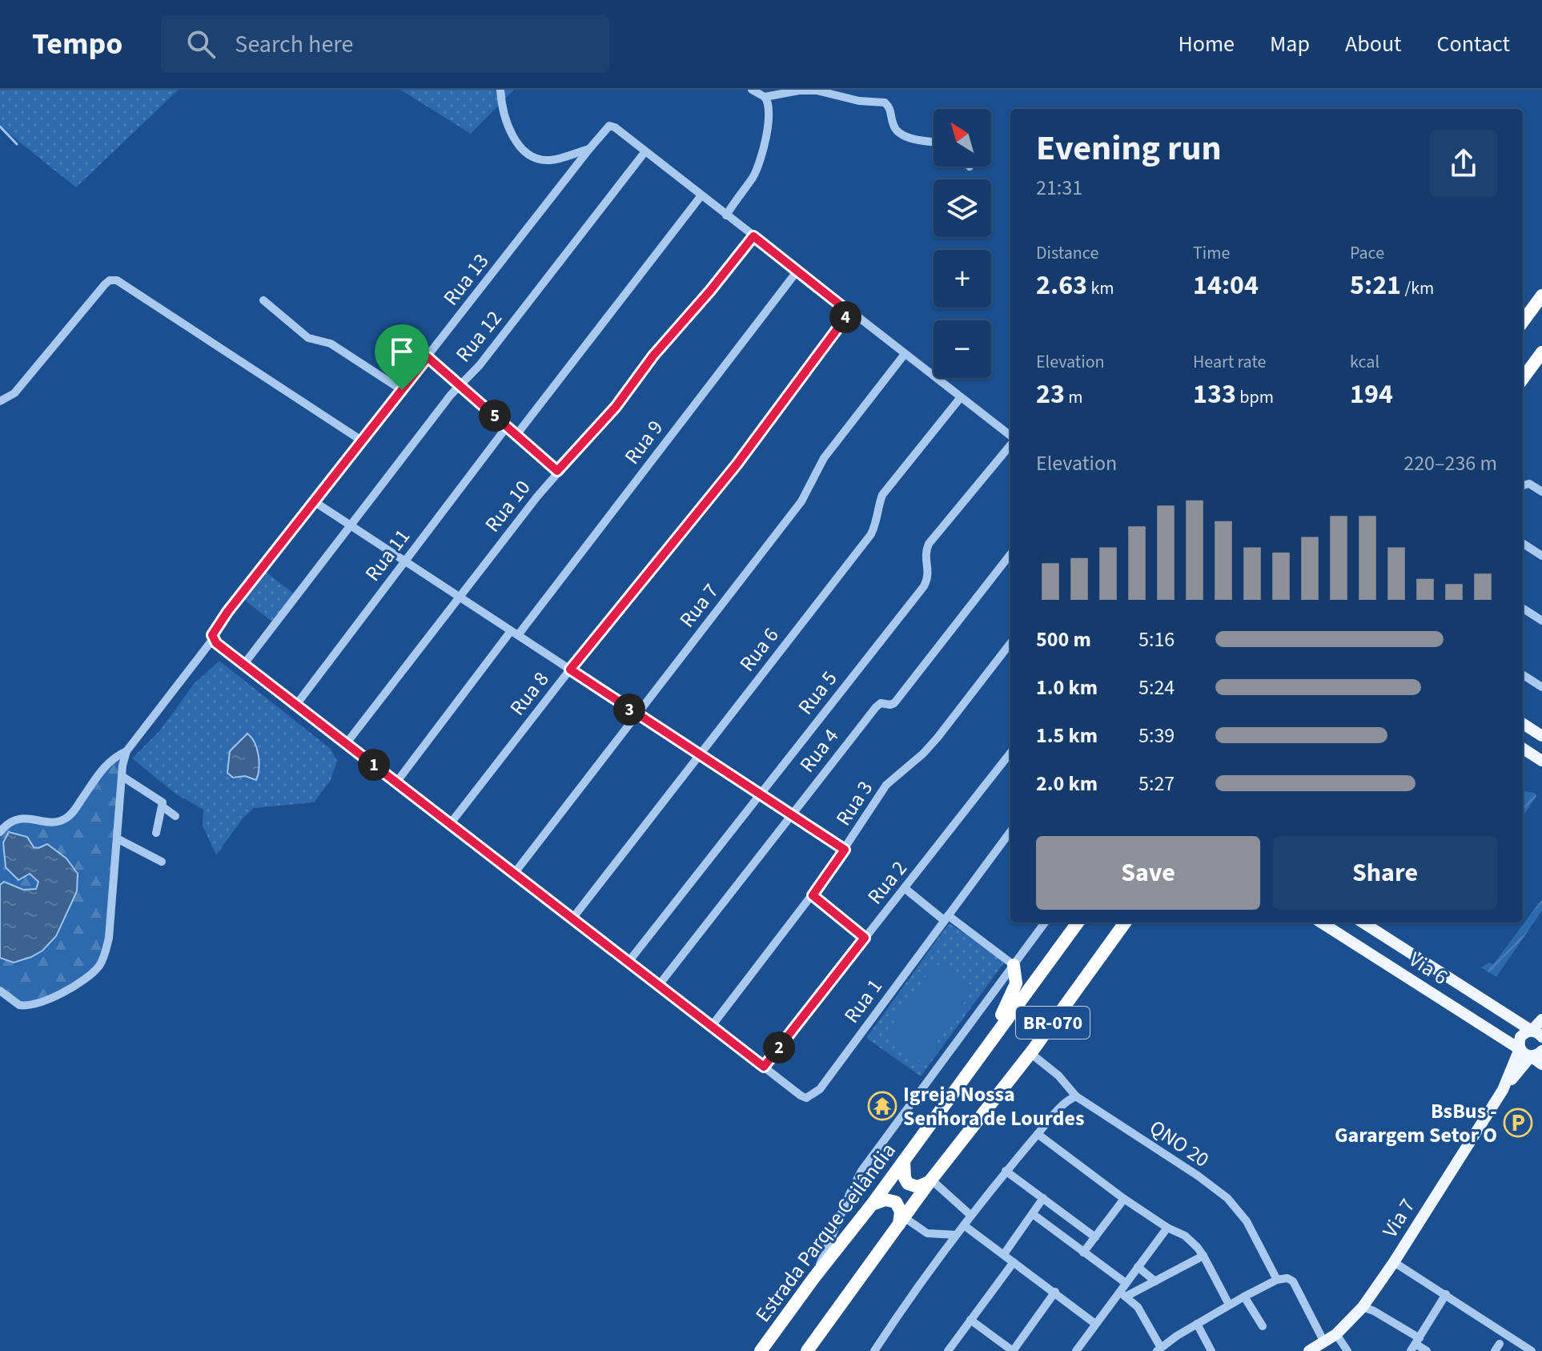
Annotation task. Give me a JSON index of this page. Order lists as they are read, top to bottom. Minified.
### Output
{"streets":{"highway":["BR-070","Estrada Parque Ceilândia"],"main road":["Via 6","Via 7"],"street":["Rua 13","Rua 12","Rua 9","Rua 10","Rua 11","Rua 7","Rua 6","Rua 5","Rua 8","Rua 4","Rua 3","Rua 2","Rua 1","QNO 20"]},"crossings":[["Rua 13","Rua 12"],["Rua 2","Rua 1"],["Via 6","Via 7"],["BR-070","QNO 20"],["QNO 20","Via 7"]],"places":{"temple":["Igreja Nossa Senhora de Lourdes"],"parking":["BsBus - Garargem Setor O"]},"north":"top left","page":{"header":"Tempo","search":"Search here","nav":["Home","Map","About","Contact"],"map_buttons":["+","−"],"heading":["Evening run","21:31"],"stats":[["Distance","2.63 km"],["Time","14:04"],["Pace","5:21 /km"],["Elevation","23 m"],["Heart rate","133 bpm"],["kcal","194"]],"pins":["4","5","3","1","2"],"chart":["Elevation","220–236 m"],"list":[{"name":"500 m","note":"5:16"},{"name":"1.0 km","note":"5:24"},{"name":"1.5 km","note":"5:39"},{"name":"2.0 km","note":"5:27"}],"buttons":["Save","Share"]}}
